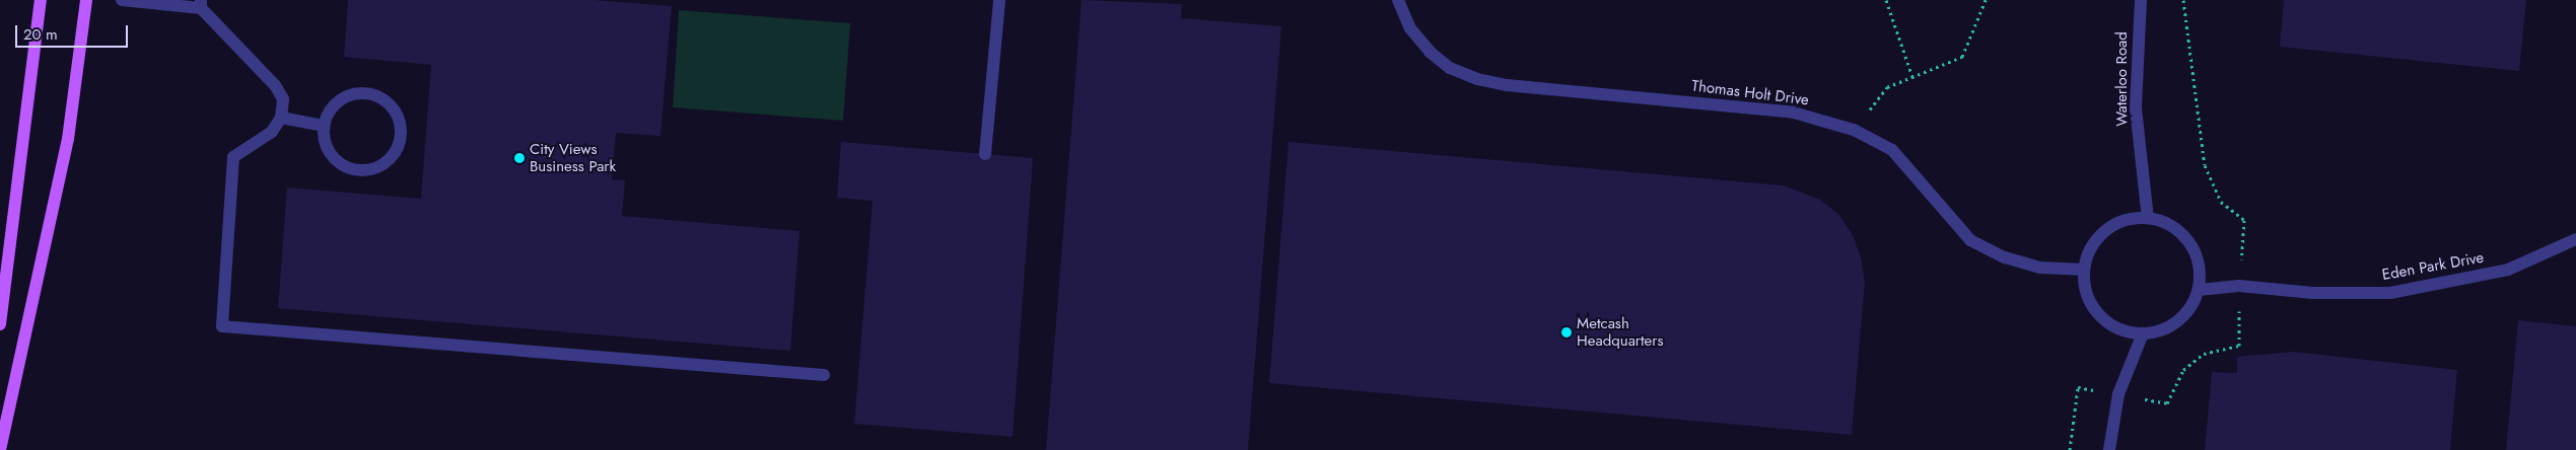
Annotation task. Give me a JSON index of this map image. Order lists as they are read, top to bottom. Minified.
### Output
{"streets":{"street":["Waterloo Road","Thomas Holt Drive","Eden Park Drive"]},"crossings":[["Waterloo Road","Thomas Holt Drive"],["Waterloo Road","Eden Park Drive"],["Thomas Holt Drive","Eden Park Drive"]],"places":["City Views Business Park","Metcash Headquarters"],"scale_bar":"20 m"}
